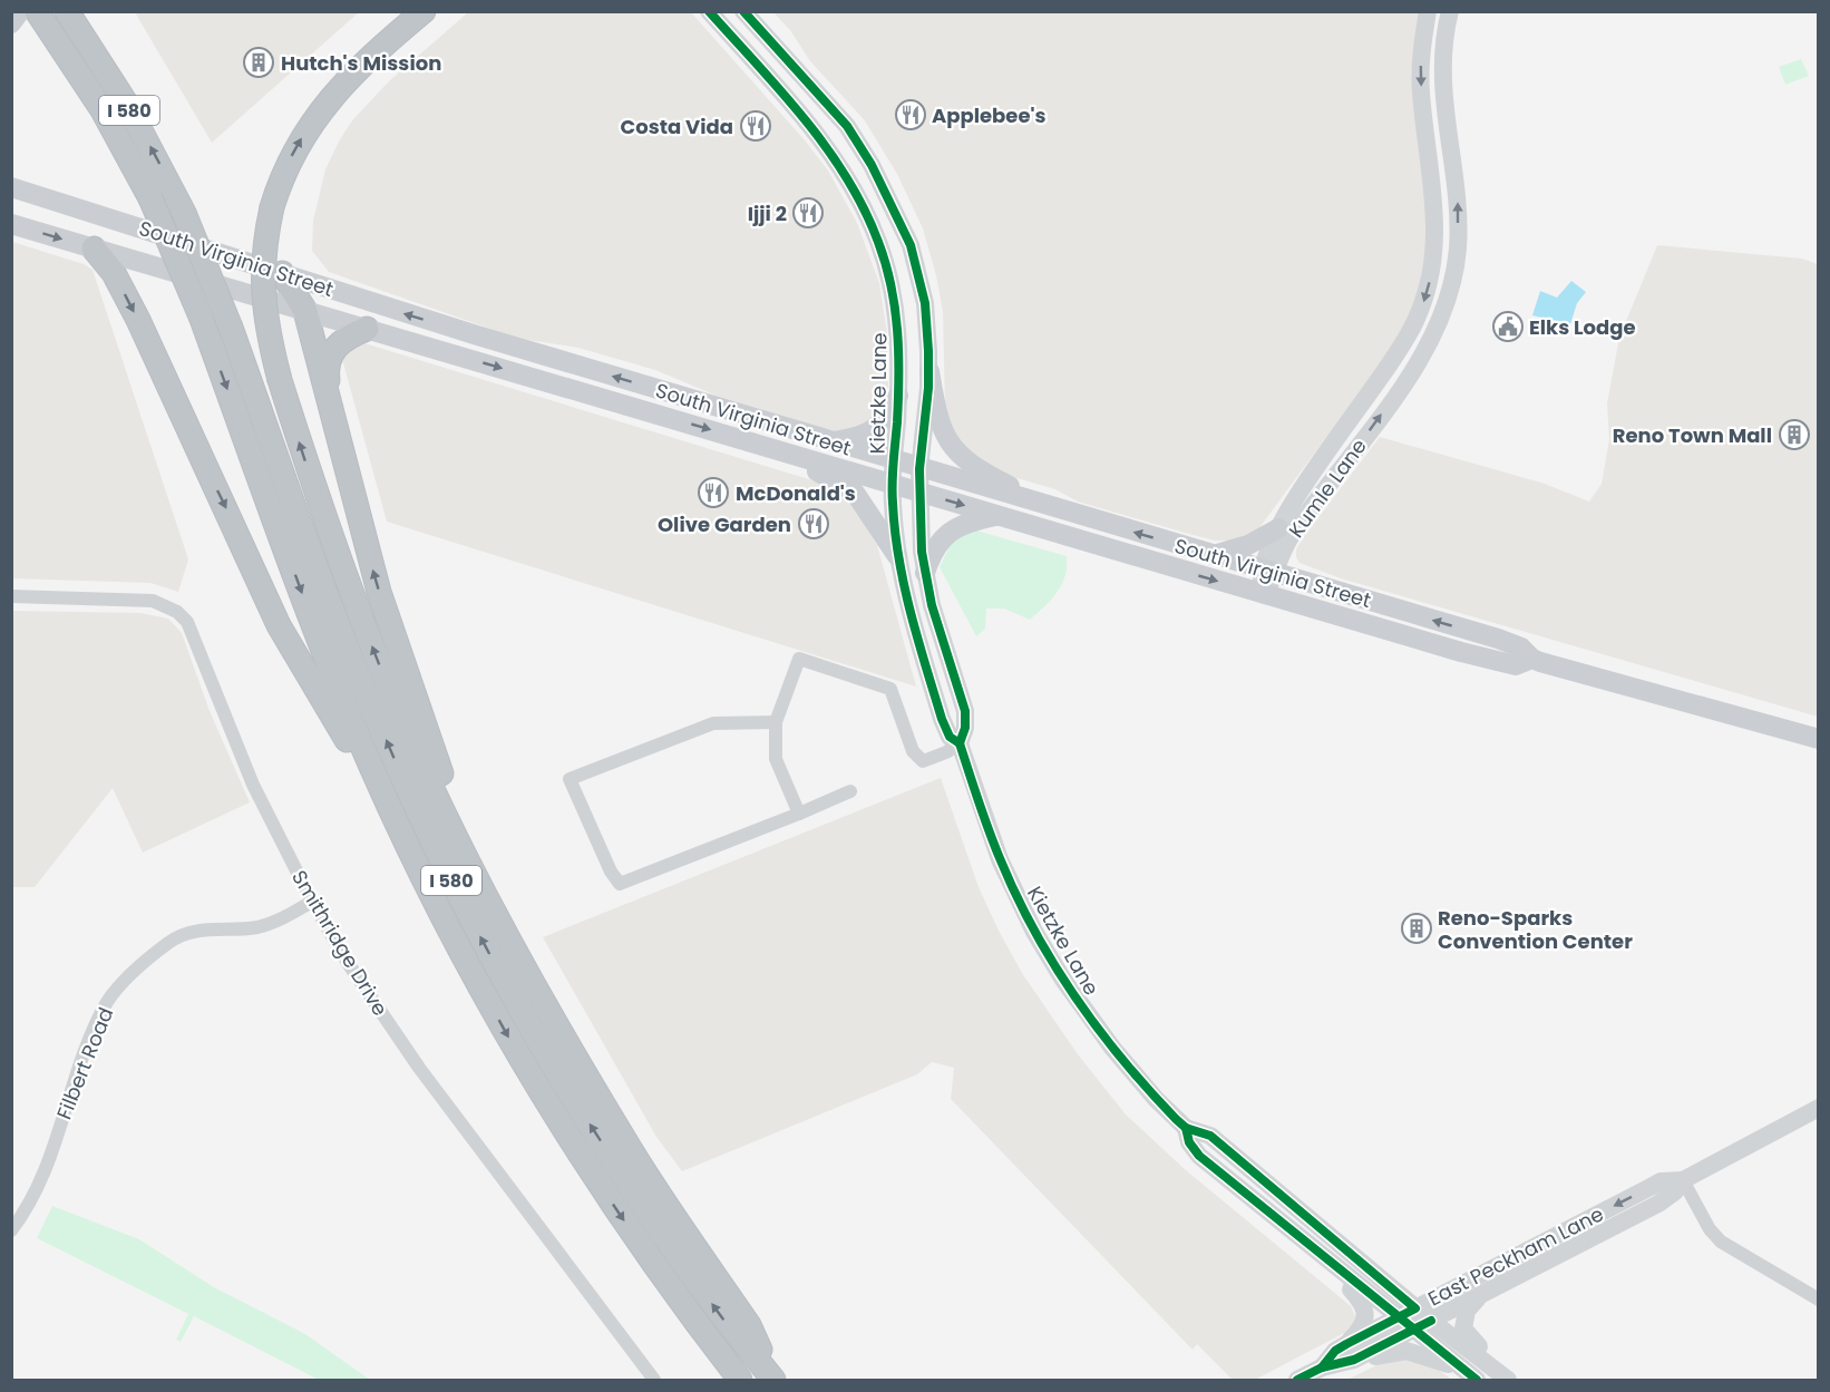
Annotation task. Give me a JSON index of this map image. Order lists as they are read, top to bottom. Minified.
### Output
{"streets":{"highway":["I 580"],"main road":["South Virginia Street","Kietzke Lane","Kumle Lane","East Peckham Lane"],"street":["Smithridge Drive","Filbert Road"]},"crossings":[["South Virginia Street","Kietzke Lane"],["South Virginia Street","Kumle Lane"],["Kietzke Lane","East Peckham Lane"],["Smithridge Drive","Filbert Road"]],"places":{"building":["Hutch's Mission","Reno Town Mall","Reno-Sparks Convention Center"],"restaurant":["Applebee's","Costa Vida","Ijji 2","McDonald's","Olive Garden"],"public building":["Elks Lodge"]}}
